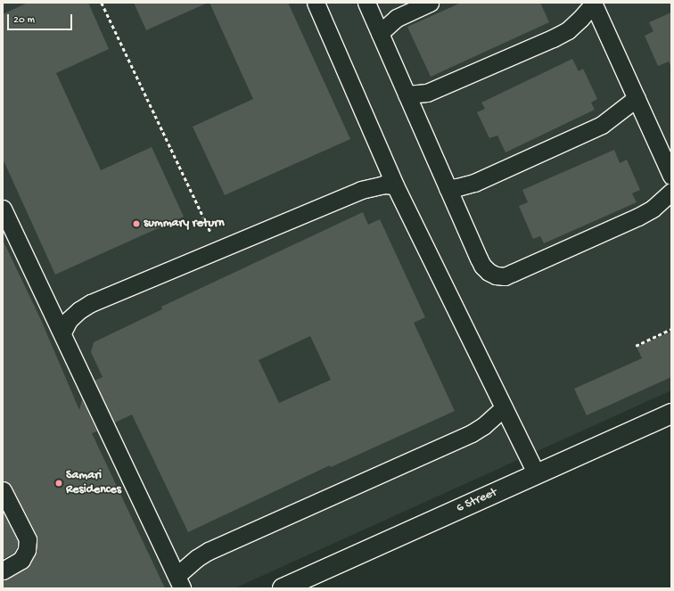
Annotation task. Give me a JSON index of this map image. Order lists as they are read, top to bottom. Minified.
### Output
{"streets":{"street":["6 Street"]},"places":["summary return","Samari Residences"],"scale_bar":"20 m"}
